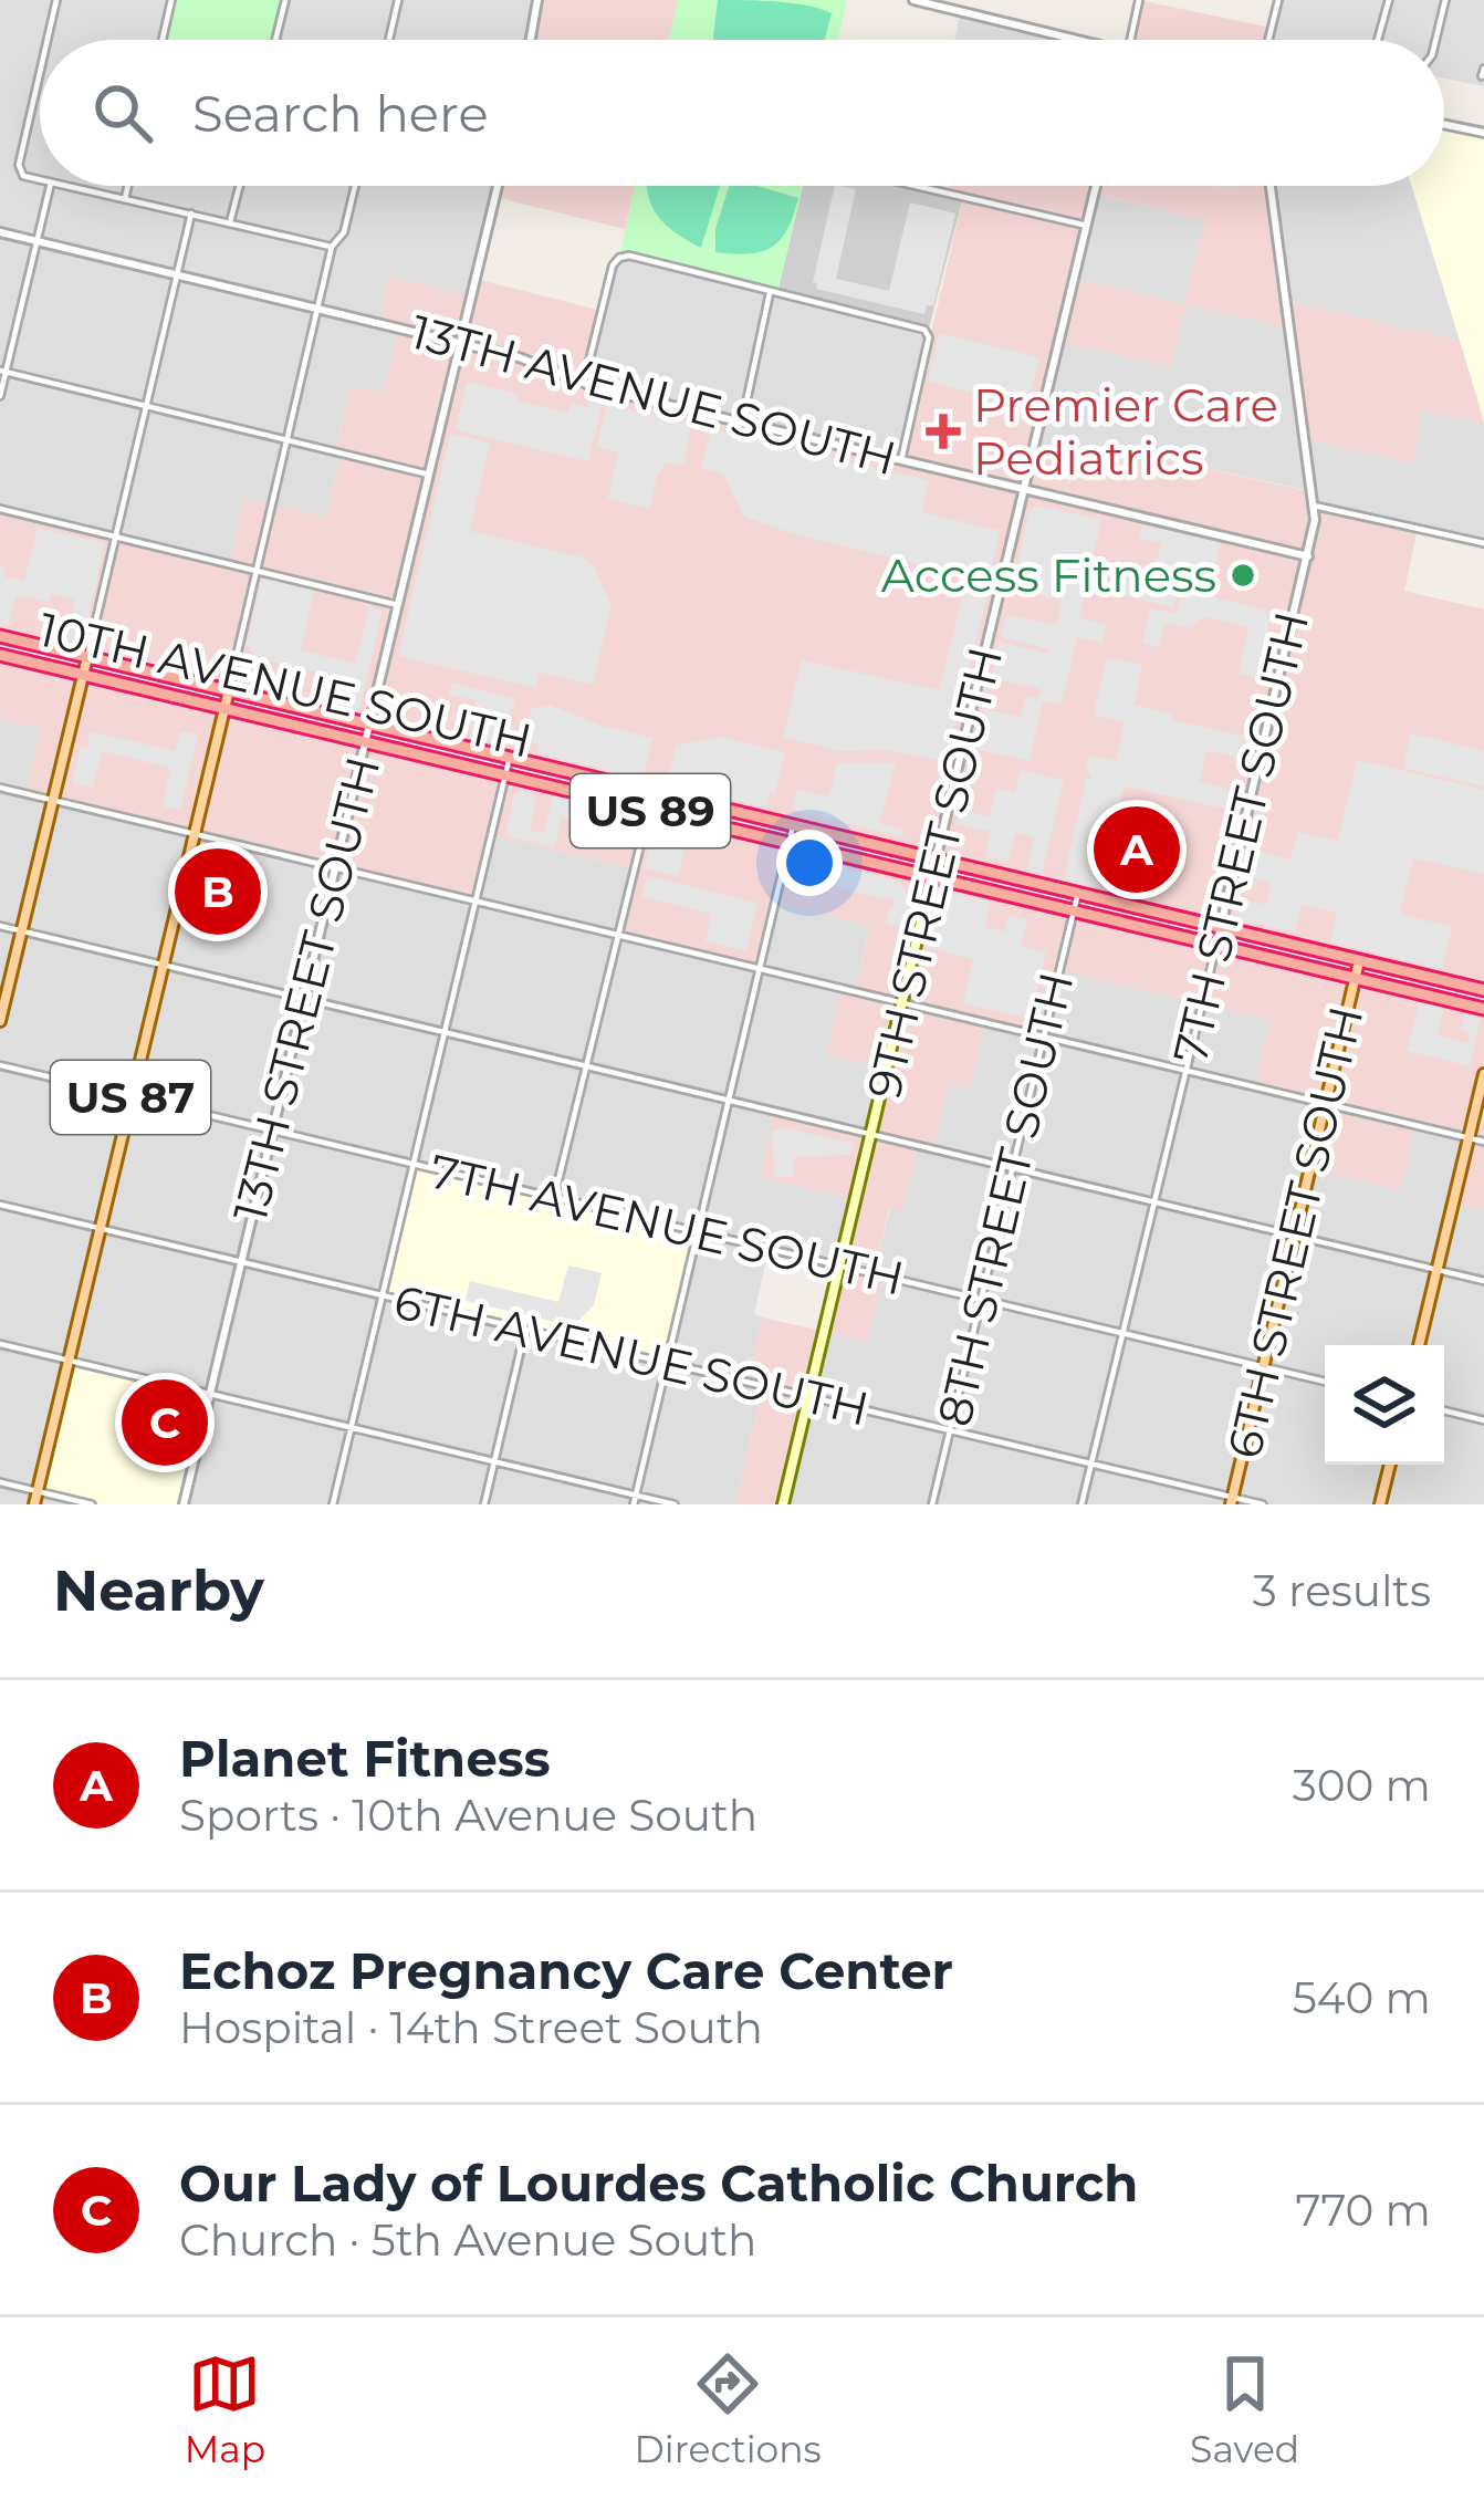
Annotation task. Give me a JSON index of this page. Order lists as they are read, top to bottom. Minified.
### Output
{"streets":{"highway":["10TH AVENUE SOUTH","US 89"],"main road":["9TH STREET SOUTH","US 87","6TH STREET SOUTH"],"street":["13TH AVENUE SOUTH","7TH STREET SOUTH","13TH STREET SOUTH","8TH STREET SOUTH","7TH AVENUE SOUTH","6TH AVENUE SOUTH"]},"crossings":[["13TH AVENUE SOUTH","7TH STREET SOUTH"],["13TH AVENUE SOUTH","9TH STREET SOUTH"],["13TH AVENUE SOUTH","13TH STREET SOUTH"],["10TH AVENUE SOUTH","7TH STREET SOUTH"],["10TH AVENUE SOUTH","9TH STREET SOUTH"],["10TH AVENUE SOUTH","13TH STREET SOUTH"],["10TH AVENUE SOUTH","US 87"],["10TH AVENUE SOUTH","8TH STREET SOUTH"],["10TH AVENUE SOUTH","6TH STREET SOUTH"],["7TH STREET SOUTH","7TH AVENUE SOUTH"],["7TH STREET SOUTH","6TH AVENUE SOUTH"],["9TH STREET SOUTH","7TH AVENUE SOUTH"],["9TH STREET SOUTH","6TH AVENUE SOUTH"],["13TH STREET SOUTH","7TH AVENUE SOUTH"],["13TH STREET SOUTH","6TH AVENUE SOUTH"],["US 87","7TH AVENUE SOUTH"],["US 87","6TH AVENUE SOUTH"],["8TH STREET SOUTH","7TH AVENUE SOUTH"],["8TH STREET SOUTH","6TH AVENUE SOUTH"],["7TH AVENUE SOUTH","6TH STREET SOUTH"],["6TH STREET SOUTH","6TH AVENUE SOUTH"]],"places":{"health":["Premier Care Pediatrics"],"other":["Access Fitness"]},"page":{"search":"Search here","pins":["A","B","C"],"heading":["Nearby","3 results"],"list":[{"mark":"A","name":"Planet Fitness","note":"Sports · 10th Avenue South","value":"300 m"},{"mark":"B","name":"Echoz Pregnancy Care Center","note":"Hospital · 14th Street South","value":"540 m"},{"mark":"C","name":"Our Lady of Lourdes Catholic Church","note":"Church · 5th Avenue South","value":"770 m"}],"nav":["Map","Directions","Saved"]}}
